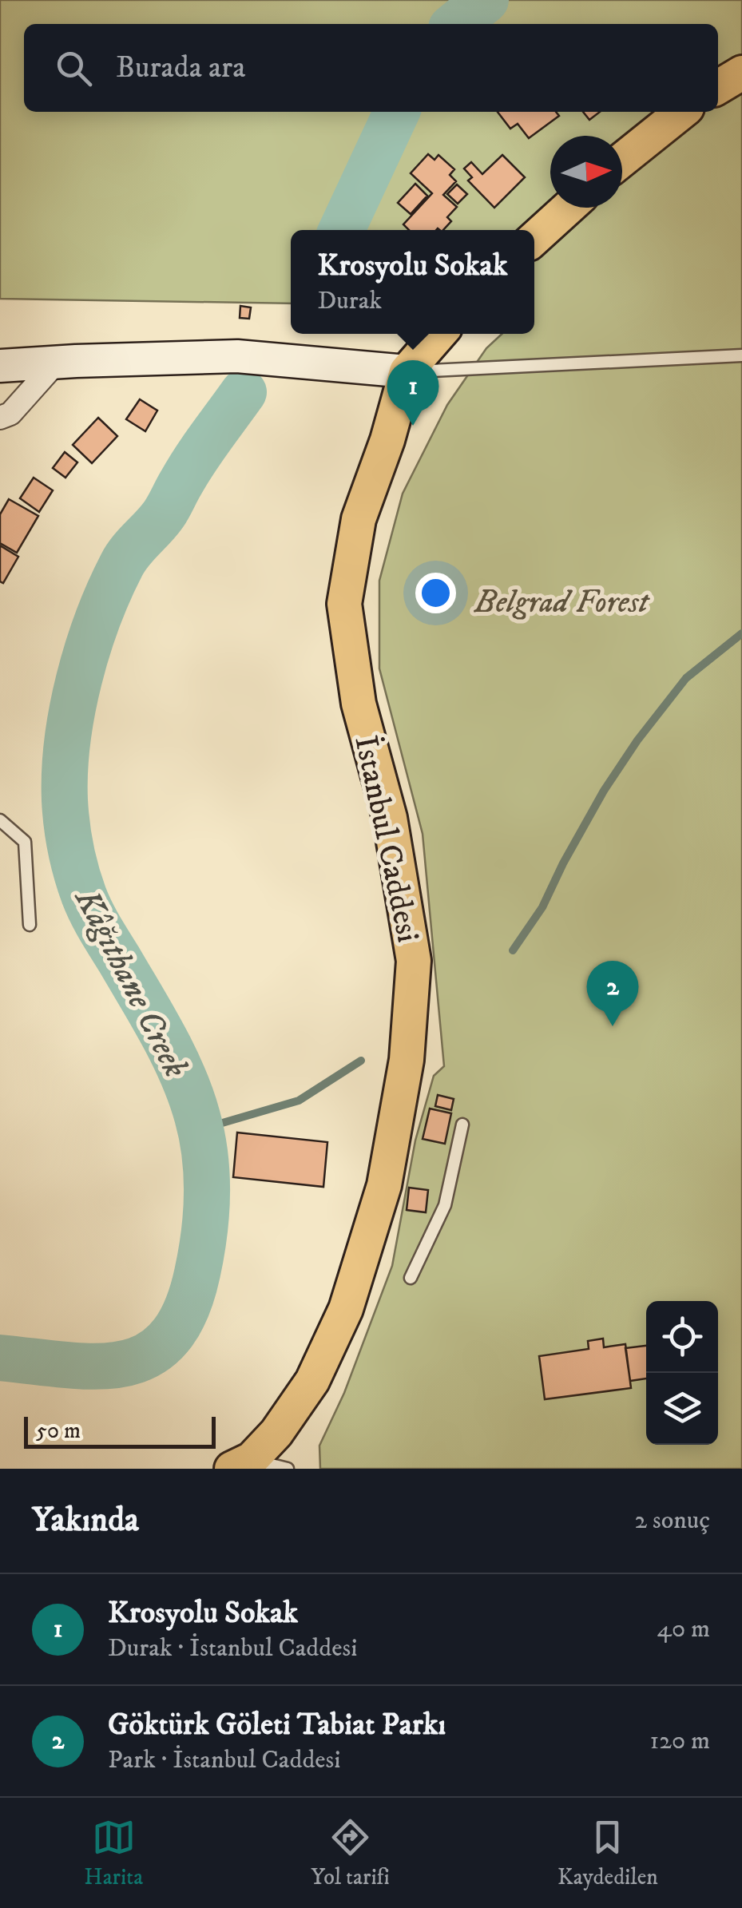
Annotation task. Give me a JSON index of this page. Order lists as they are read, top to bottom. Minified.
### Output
{"streets":{"main road":["İstanbul Caddesi"]},"water":["Kâğıthane Creek"],"parks":["Belgrad Forest"],"scale_bar":"50 m","north":"right","page":{"search":"Burada ara","popup":["Krosyolu Sokak","Durak"],"pins":["1","2"],"scale":"50 m","heading":["Yakında","2 sonuç"],"list":[{"mark":"1","name":"Krosyolu Sokak","note":"Durak · İstanbul Caddesi","value":"40 m"},{"mark":"2","name":"Göktürk Göleti Tabiat Parkı","note":"Park · İstanbul Caddesi","value":"120 m"}],"nav":["Harita","Yol tarifi","Kaydedilen"]}}
